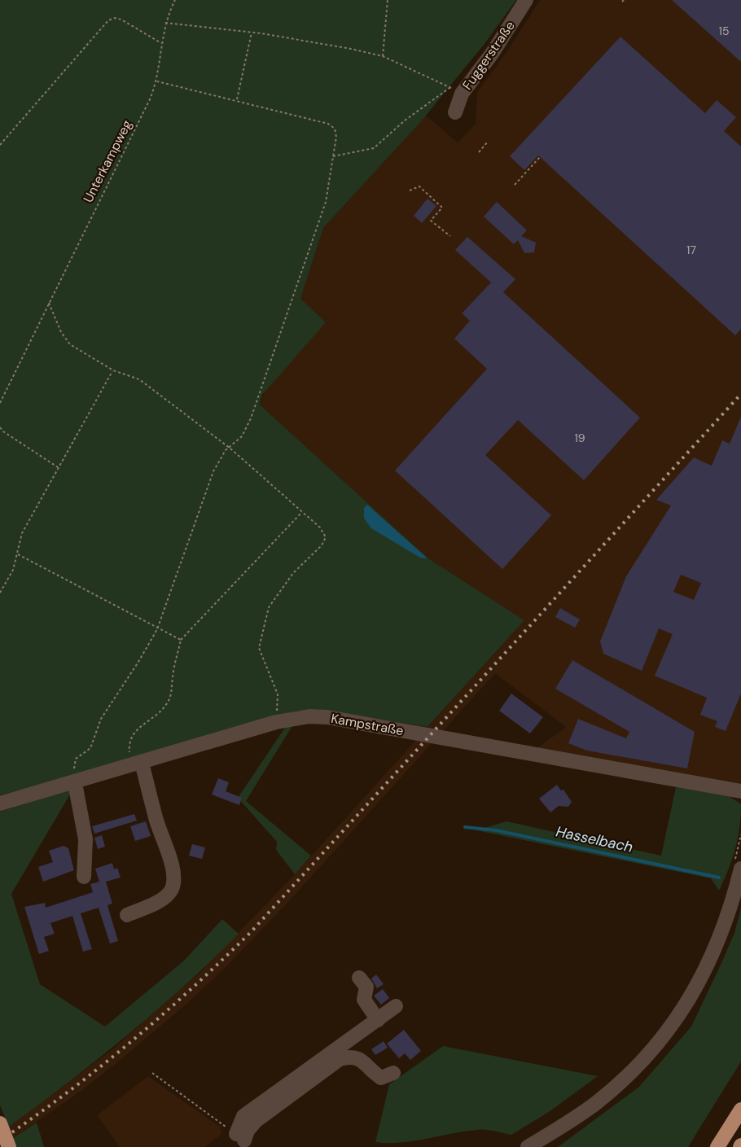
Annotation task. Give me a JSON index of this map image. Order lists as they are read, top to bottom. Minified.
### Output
{"streets":{"street":["Fuggerstraße","Kampstraße"],"path":["Unterkampweg"]},"water":["Hasselbach"],"house_numbers":["15","17","19"]}
